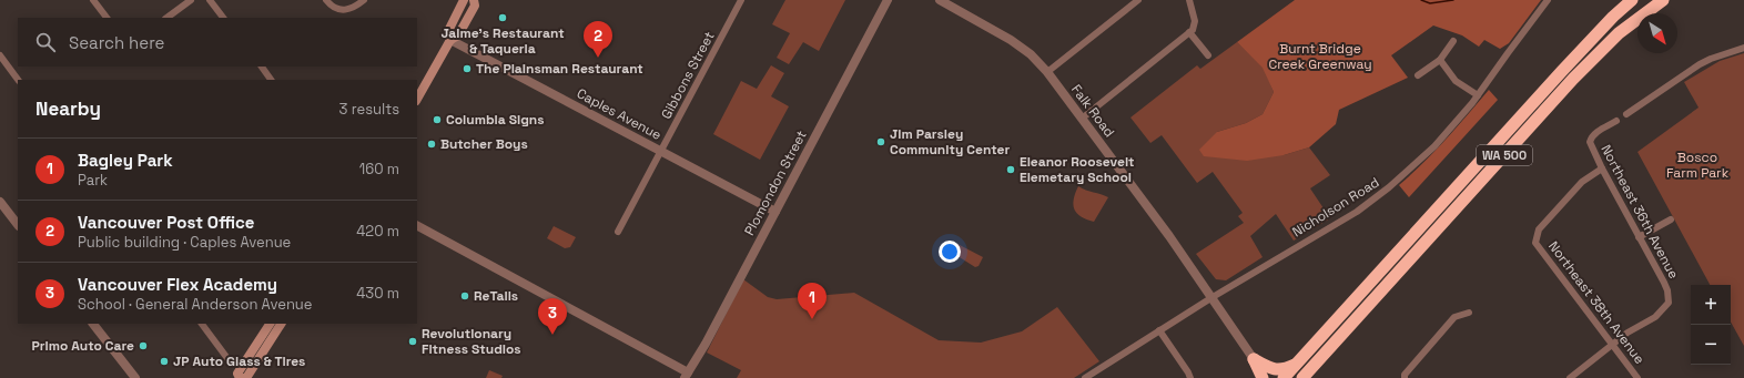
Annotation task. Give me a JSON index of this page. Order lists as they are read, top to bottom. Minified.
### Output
{"streets":{"highway":["WA 500"],"street":["Gibbons Street","Falk Road","Caples Avenue","Plomondon Street","Nicholson Road","Northeast 36th Avenue","Northeast 38th Avenue"]},"crossings":[["Gibbons Street","Caples Avenue"],["Falk Road","Nicholson Road"],["Caples Avenue","Plomondon Street"],["Northeast 36th Avenue","Northeast 38th Avenue"]],"parks":["Burnt Bridge Creek Greenway","Bosco Farm Park"],"places":["Jaime's Restaurant & Taqueria","The Plainsman Restaurant","Columbia Signs","Jim Parsley Community Center","Butcher Boys","Eleanor Roosevelt Elemetary School","ReTails","Revolutionary Fitness Studios","Primo Auto Care","JP Auto Glass & Tires"],"north":"bottom right","page":{"search":"Search here","pins":["2","1","3"],"heading":["Nearby","3 results"],"list":[{"mark":"1","name":"Bagley Park","note":"Park","value":"160 m"},{"mark":"2","name":"Vancouver Post Office","note":"Public building · Caples Avenue","value":"420 m"},{"mark":"3","name":"Vancouver Flex Academy","note":"School · General Anderson Avenue","value":"430 m"}],"map_buttons":["+","−"]}}
